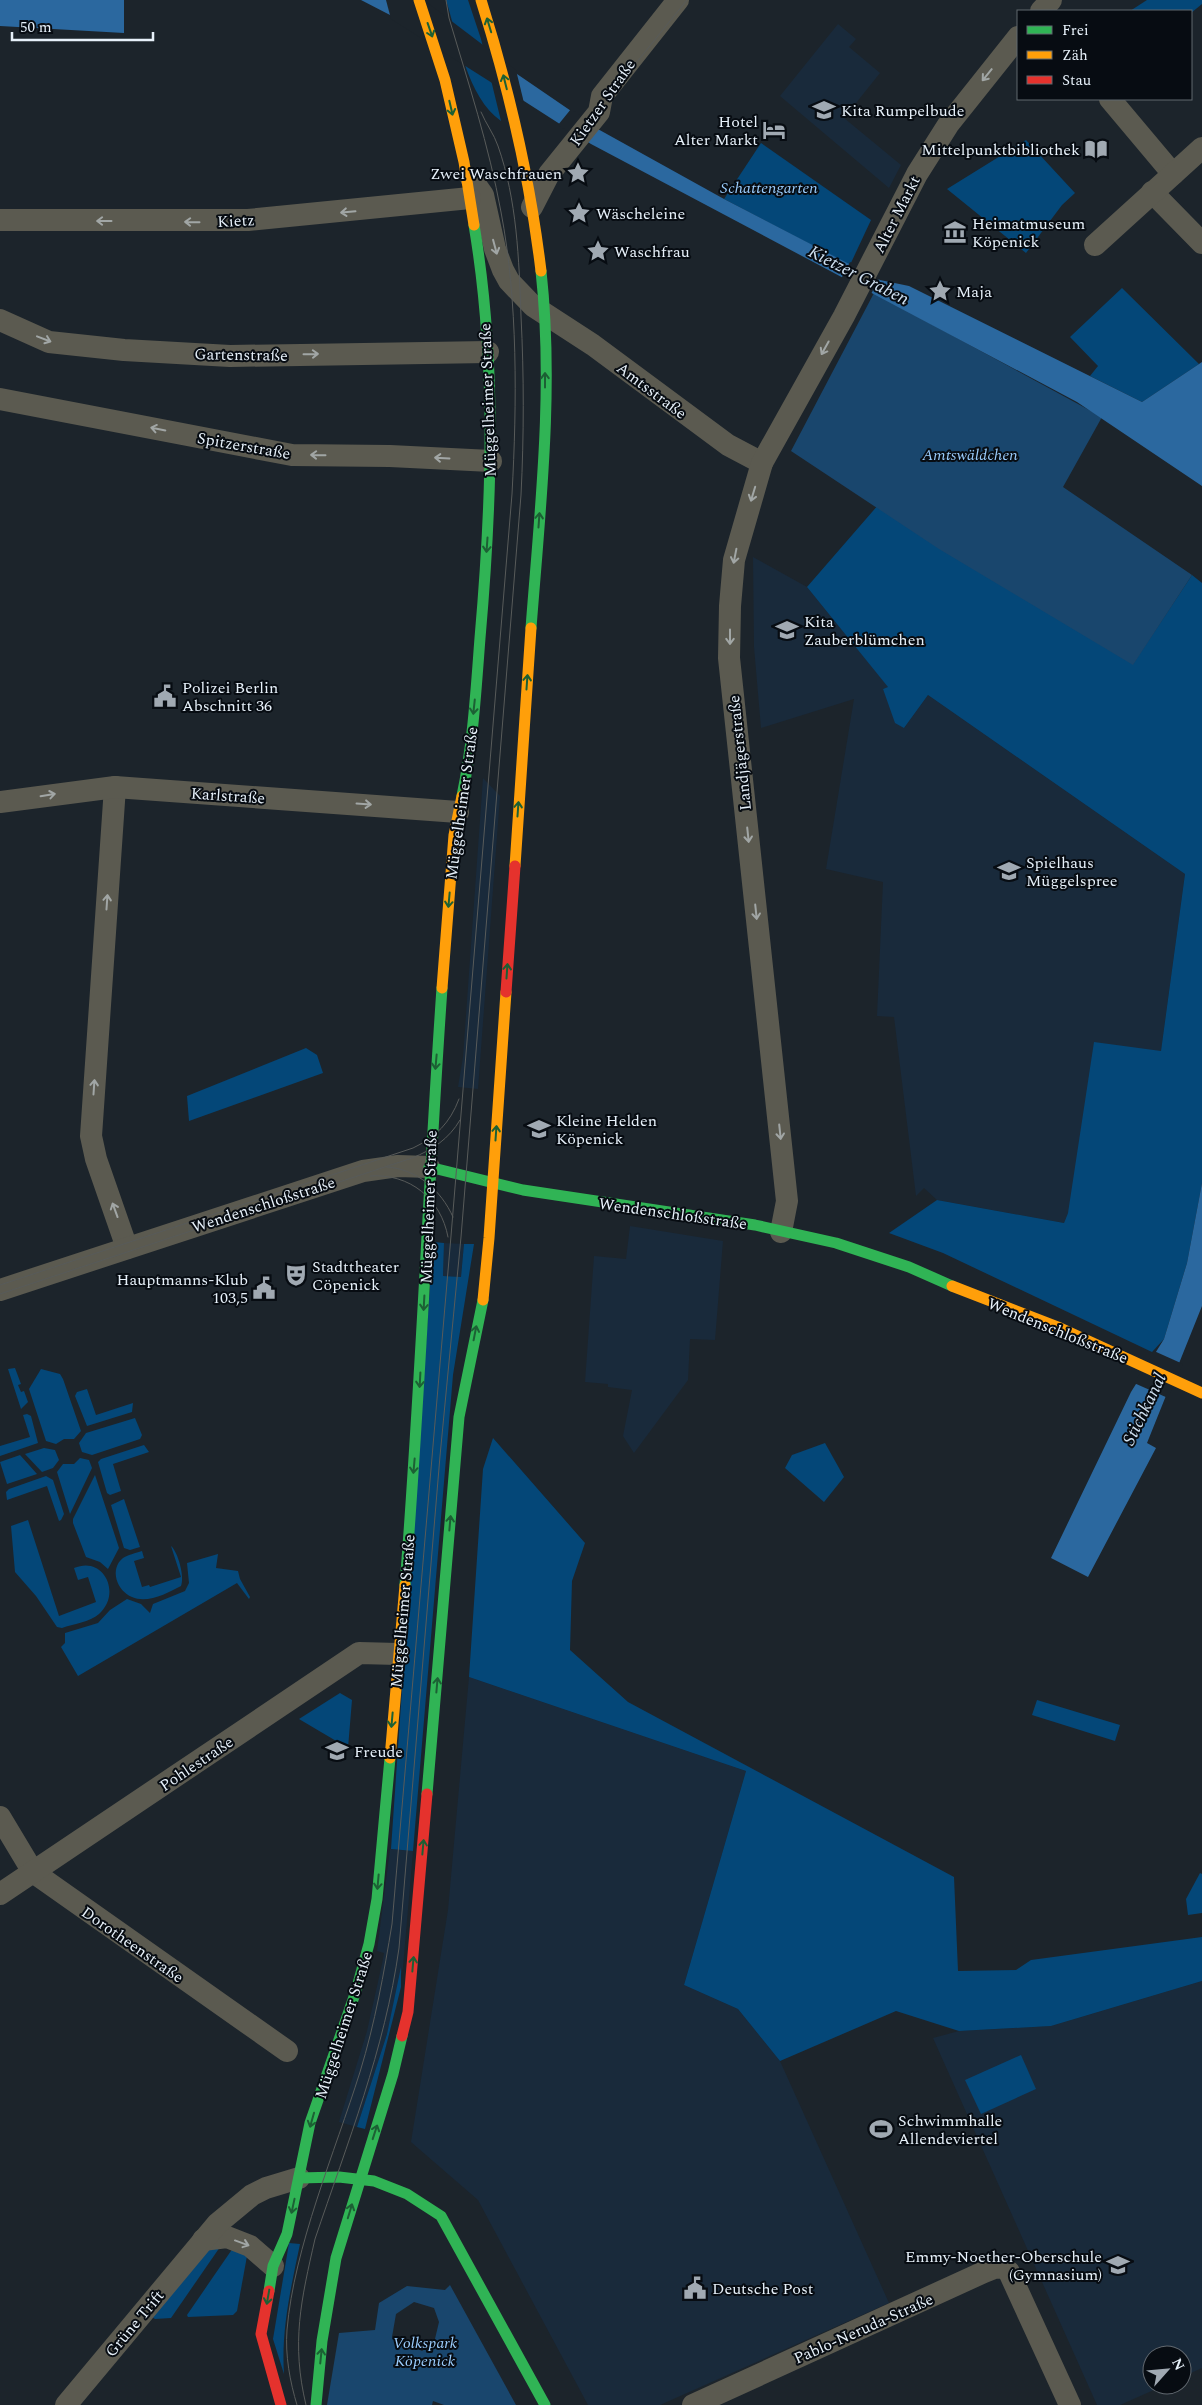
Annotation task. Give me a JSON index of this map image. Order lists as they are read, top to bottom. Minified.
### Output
{"streets":{"main road":["Müggelheimer Straße","Wendenschloßstraße"],"street":["Kietzer Straße","Alter Markt","Kietz","Gartenstraße","Amtsstraße","Spitzerstraße","Landjägerstraße","Karlstraße","Pohlestraße","Dorotheenstraße","Grüne Trift","Pablo-Neruda-Straße"]},"crossings":[["Alter Markt","Landjägerstraße"],["Kietz","Müggelheimer Straße"],["Gartenstraße","Müggelheimer Straße"],["Amtsstraße","Müggelheimer Straße"],["Amtsstraße","Landjägerstraße"],["Müggelheimer Straße","Spitzerstraße"],["Müggelheimer Straße","Karlstraße"],["Müggelheimer Straße","Wendenschloßstraße"],["Müggelheimer Straße","Pohlestraße"],["Müggelheimer Straße","Grüne Trift"],["Landjägerstraße","Wendenschloßstraße"],["Pohlestraße","Dorotheenstraße"]],"one_way":["Alter Markt","Kietz","Gartenstraße","Spitzerstraße","Landjägerstraße","Karlstraße"],"water":["Kietzer Graben","Stichkanal"],"parks":["Schattengarten","Amtswäldchen","Volkspark Köpenick"],"places":{"school or university":["Kita Rumpelbude","Kita Zauberblümchen","Spielhaus Müggelspree","Kleine Helden Köpenick","Freude","Emmy-Noether-Oberschule (Gymnasium)"],"hotel":["Hotel Alter Markt"],"library":["Mittelpunktbibliothek"],"place":["Zwei Waschfrauen","Wäscheleine","Waschfrau","Maja"],"museum":["Heimatmuseum Köpenick"],"public building":["Polizei Berlin Abschnitt 36","Hauptmanns-Klub 103,5","Deutsche Post"],"theatre":["Stadttheater Cöpenick"],"sports":["Schwimmhalle Allendeviertel"]},"legend":["Frei","Zäh","Stau"],"scale_bar":"50 m","north":"top right"}
